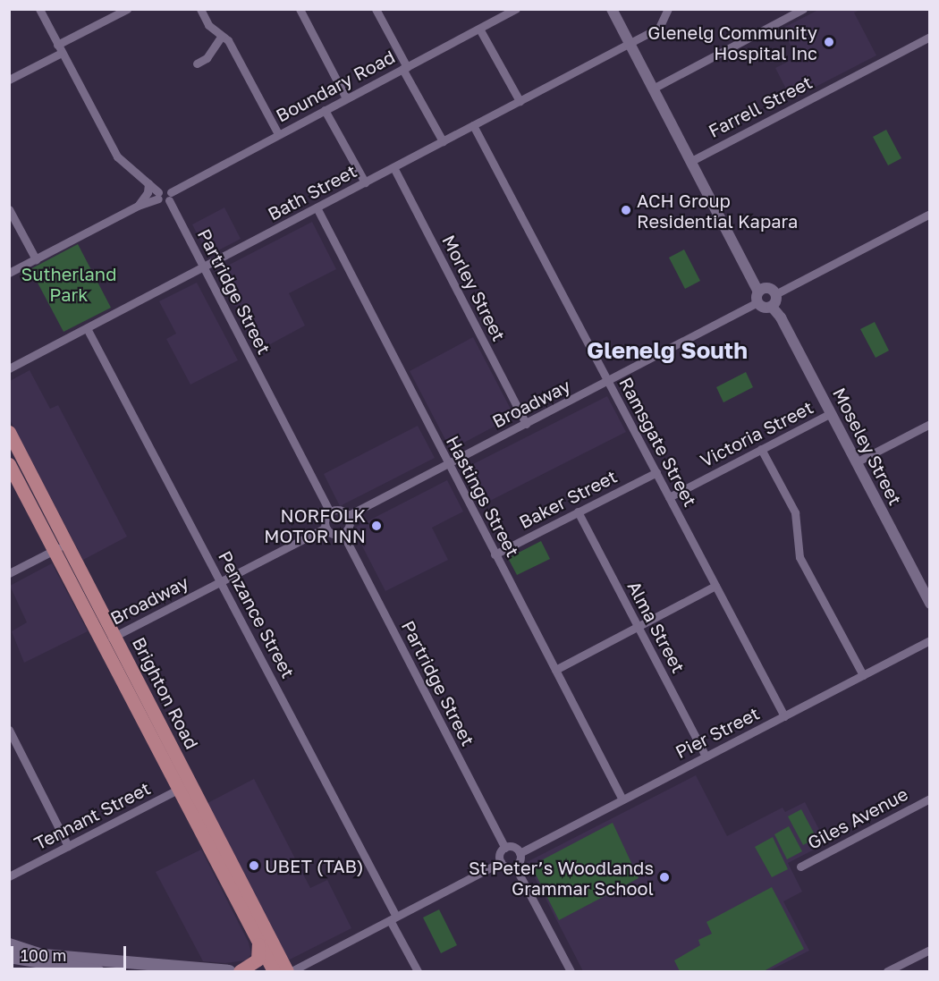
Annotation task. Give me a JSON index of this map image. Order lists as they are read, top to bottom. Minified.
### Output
{"streets":{"main road":["Brighton Road"],"street":["Boundary Road","Farrell Street","Bath Street","Morley Street","Partridge Street","Broadway","Victoria Street","Ramsgate Street","Moseley Street","Hastings Street","Baker Street","Penzance Street","Alma Street","Pier Street","Tennant Street","Giles Avenue"]},"crossings":[["Boundary Road","Partridge Street"],["Bath Street","Morley Street"],["Bath Street","Partridge Street"],["Bath Street","Ramsgate Street"],["Bath Street","Hastings Street"],["Bath Street","Penzance Street"],["Morley Street","Broadway"],["Partridge Street","Broadway"],["Partridge Street","Pier Street"],["Broadway","Ramsgate Street"],["Broadway","Hastings Street"],["Broadway","Penzance Street"],["Broadway","Brighton Road"],["Victoria Street","Ramsgate Street"],["Victoria Street","Moseley Street"],["Ramsgate Street","Baker Street"],["Ramsgate Street","Pier Street"],["Hastings Street","Baker Street"],["Hastings Street","Pier Street"],["Baker Street","Alma Street"],["Alma Street","Pier Street"],["Brighton Road","Tennant Street"]],"districts":["Glenelg South"],"parks":["Sutherland Park"],"places":["Glenelg Community Hospital Inc","ACH Group Residential Kapara","NORFOLK MOTOR INN","UBET (TAB)","St Peter’s Woodlands Grammar School"],"scale_bar":"100 m"}
